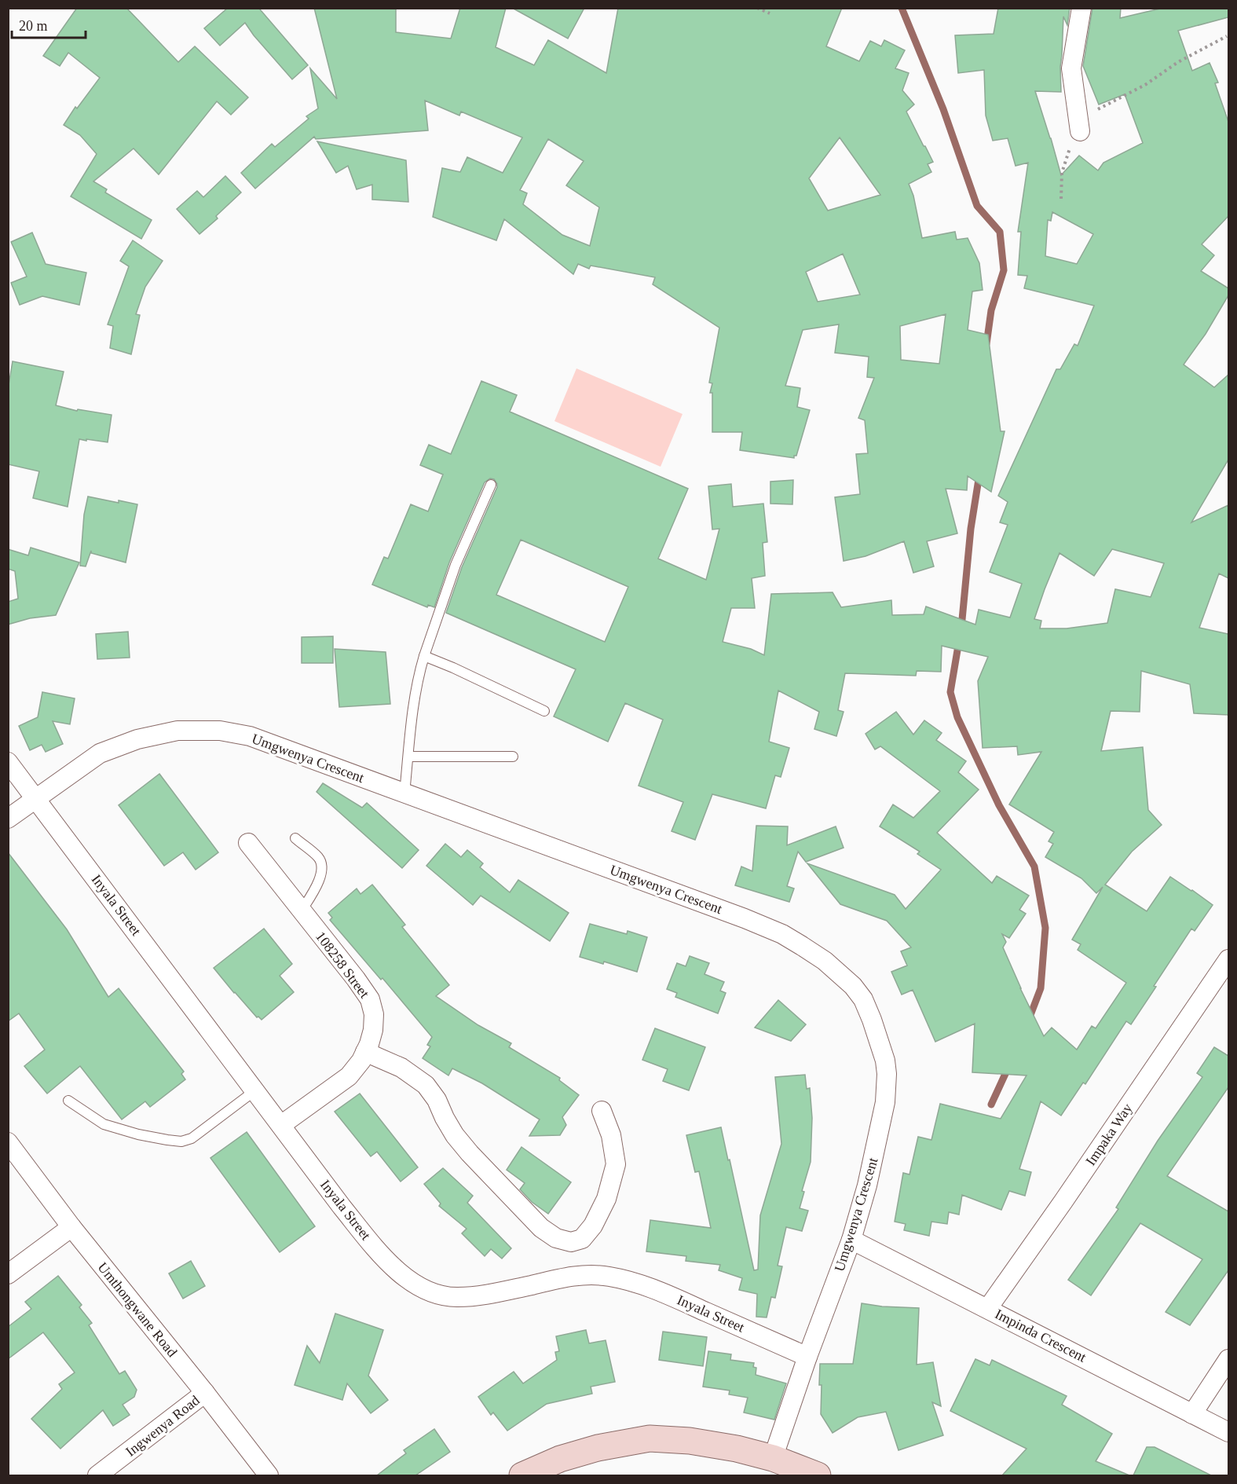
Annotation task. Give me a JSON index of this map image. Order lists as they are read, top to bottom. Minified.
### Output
{"streets":{"street":["Umgwenya Crescent","Inyala Street","108258 Street","Impaka Way","Umthongwane Road","Impinda Crescent","Ingwenya Road"]},"crossings":[["Umgwenya Crescent","Inyala Street"],["Umgwenya Crescent","Impinda Crescent"],["Inyala Street","108258 Street"],["Impaka Way","Impinda Crescent"],["Umthongwane Road","Ingwenya Road"]],"scale_bar":"20 m"}
